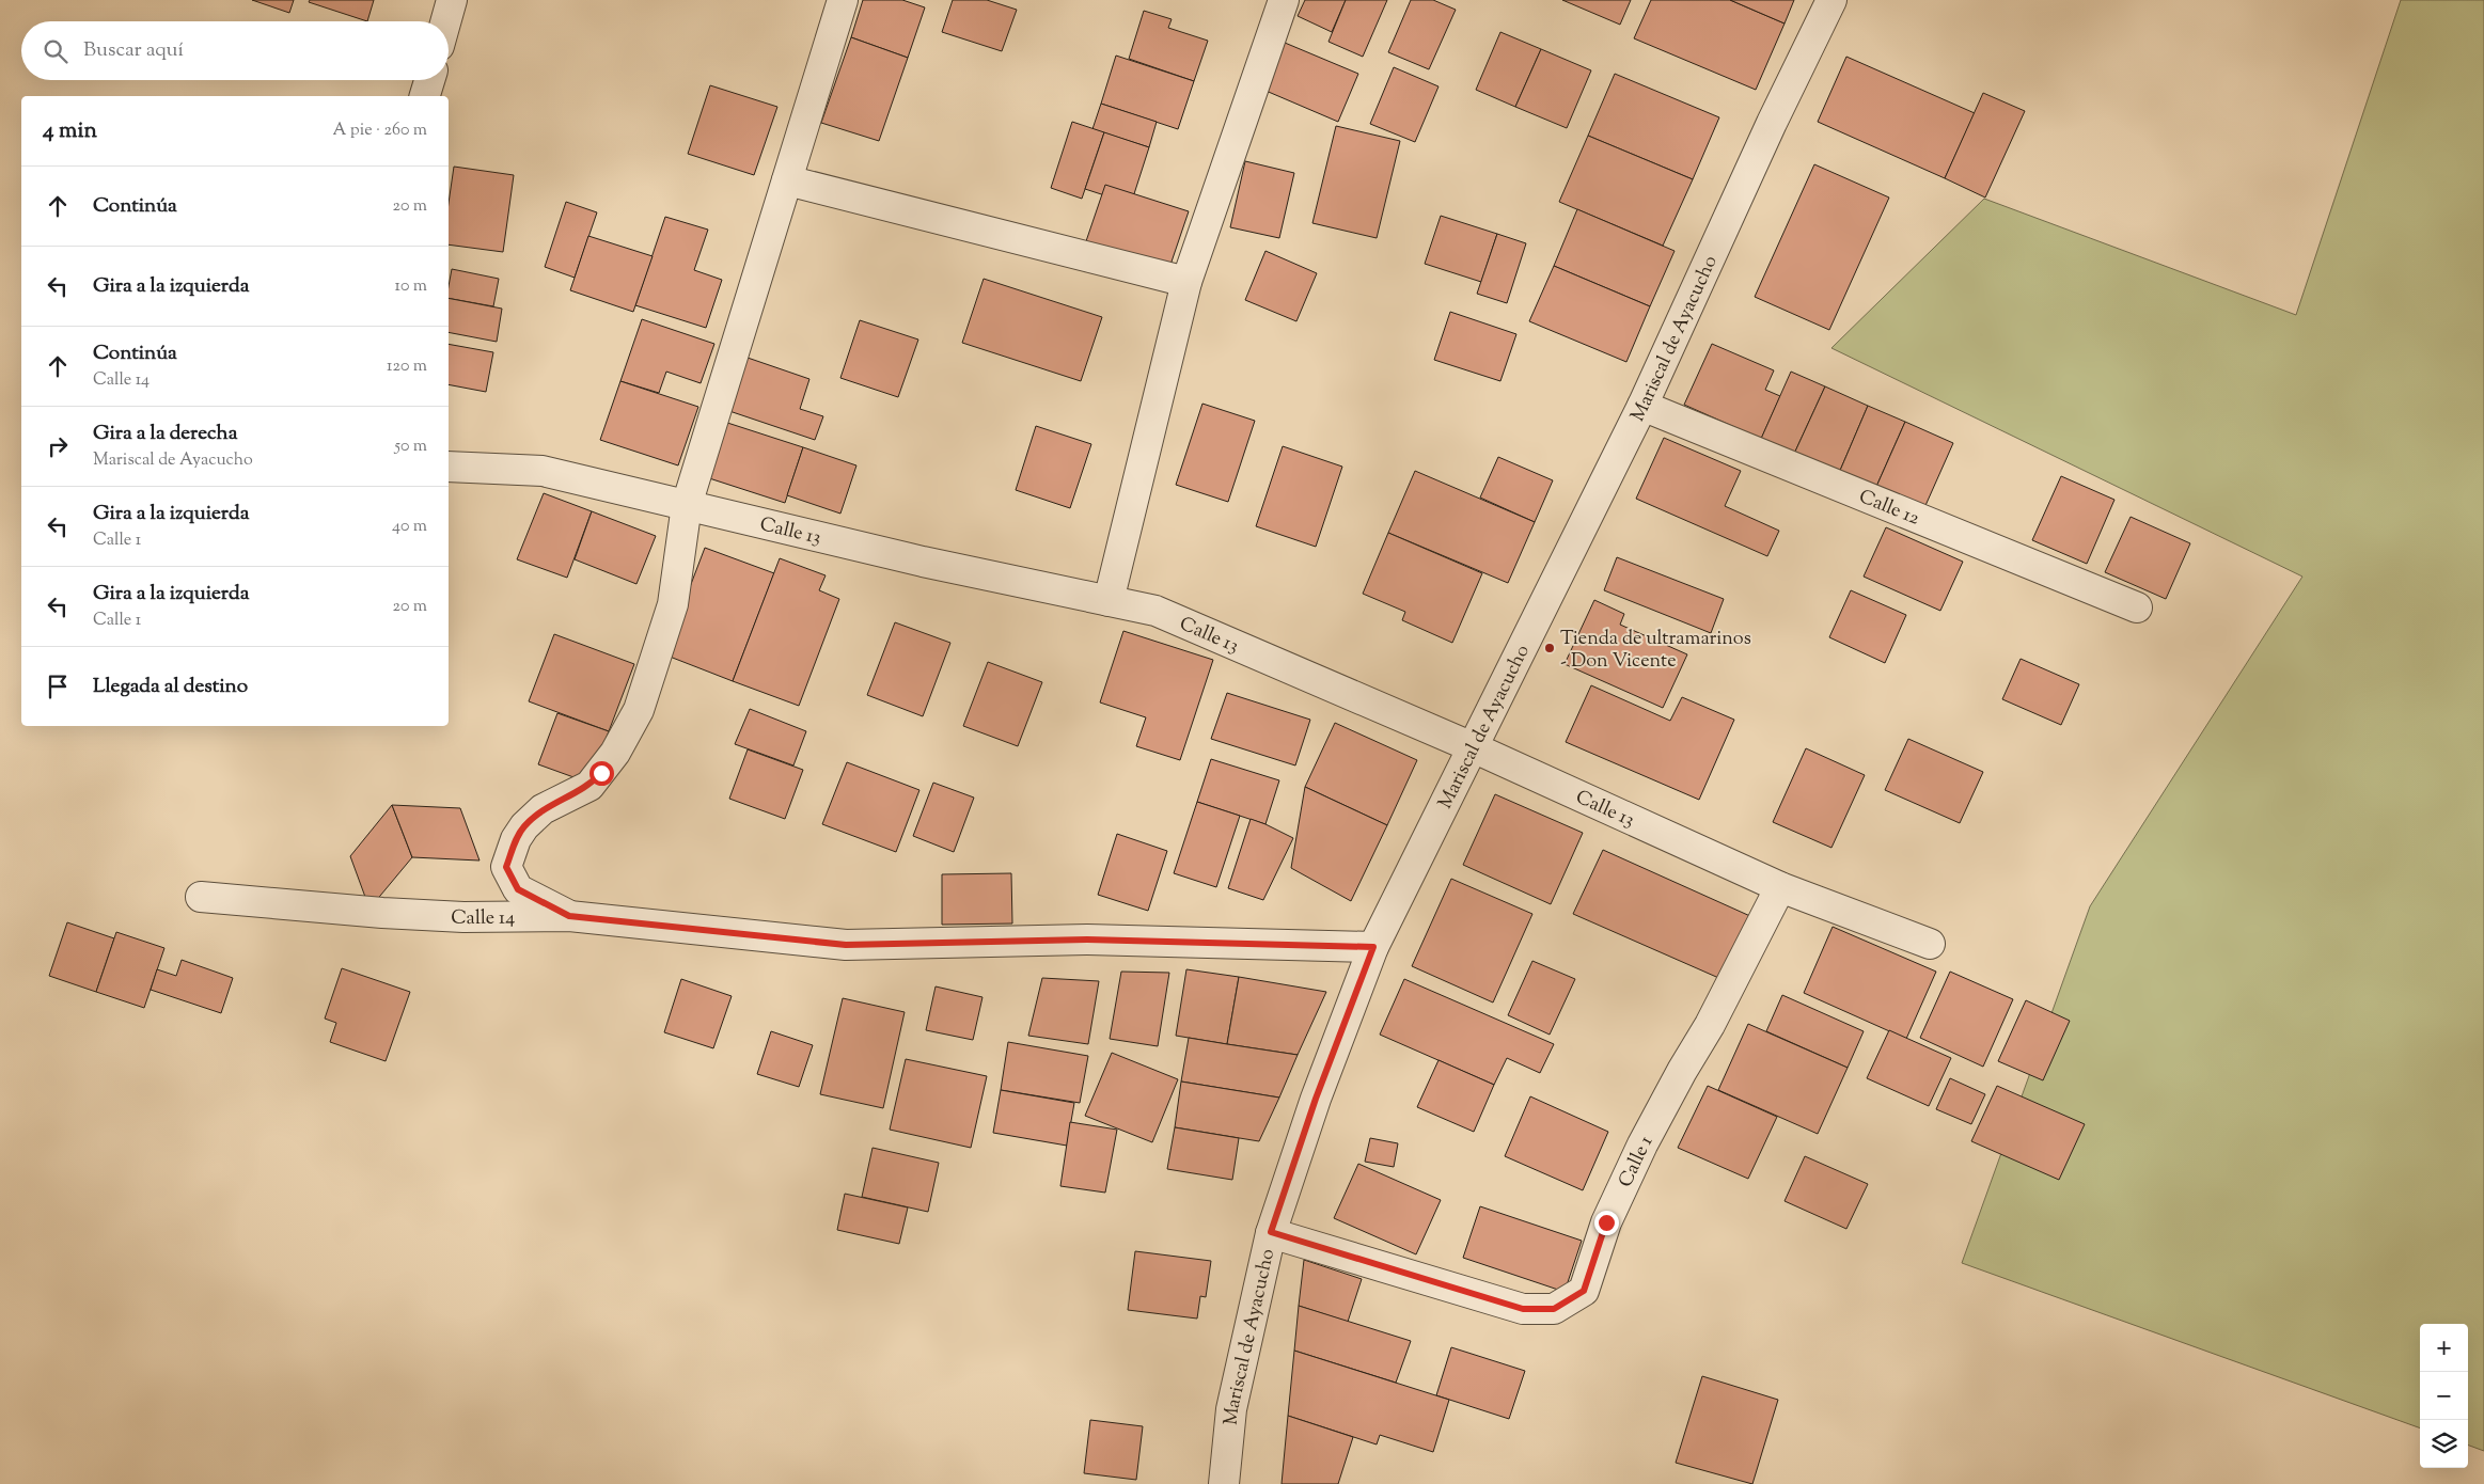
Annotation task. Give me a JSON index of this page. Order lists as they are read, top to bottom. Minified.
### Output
{"streets":{"street":["Mariscal de Ayacucho","Calle 12","Calle 13","Calle 14","Calle 1"]},"crossings":[["Mariscal de Ayacucho","Calle 12"],["Mariscal de Ayacucho","Calle 13"],["Mariscal de Ayacucho","Calle 14"],["Mariscal de Ayacucho","Calle 1"],["Calle 13","Calle 1"]],"places":["Tienda de ultramarinos - Don Vicente"],"page":{"search":"Buscar aquí","heading":["4 min","A pie · 260 m"],"list":[["Continúa","20 m"],["Gira a la izquierda","10 m"],["Continúa","Calle 14","120 m"],["Gira a la derecha","Mariscal de Ayacucho","50 m"],["Gira a la izquierda","Calle 1","40 m"],["Gira a la izquierda","Calle 1","20 m"],"Llegada al destino"],"map_buttons":["+","−"]}}
